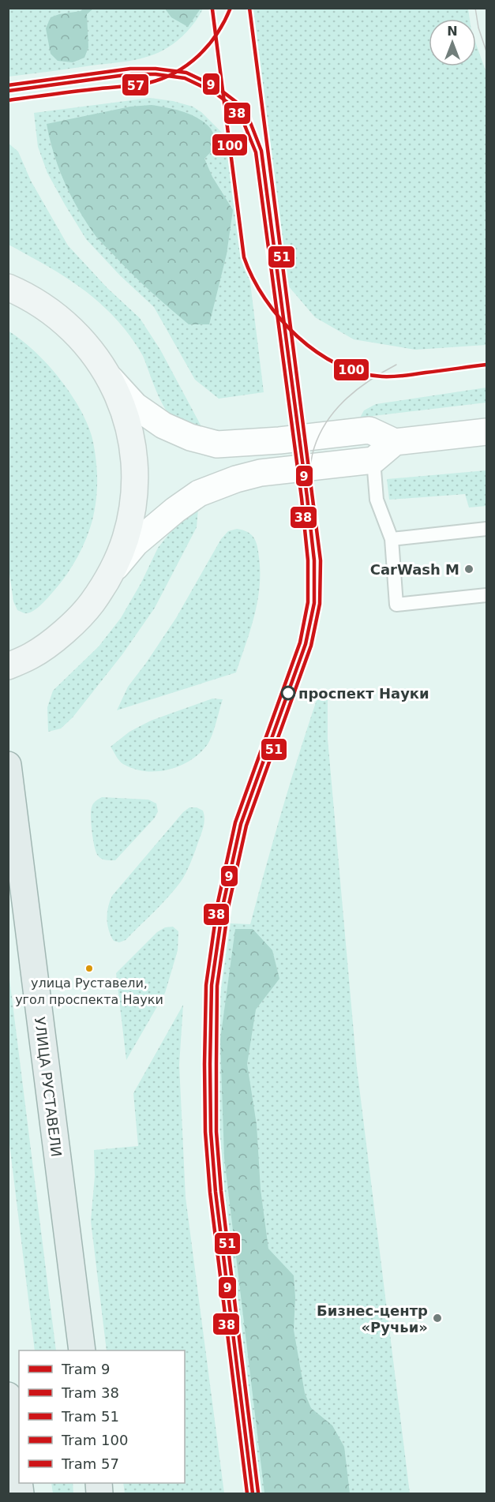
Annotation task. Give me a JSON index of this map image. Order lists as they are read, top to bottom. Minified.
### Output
{"streets":{"main road":["УЛИЦА РУСТАВЕЛИ"]},"places":["CarWash M","проспект Науки","улица Руставели, угол проспекта Науки","Бизнес-центр «Ручьи»"],"lines":["tram line 51","tram line 57","tram line 100","tram line 9","tram line 38"],"legend":["Tram 9","Tram 38","Tram 51","Tram 100","Tram 57"],"north":"top"}
